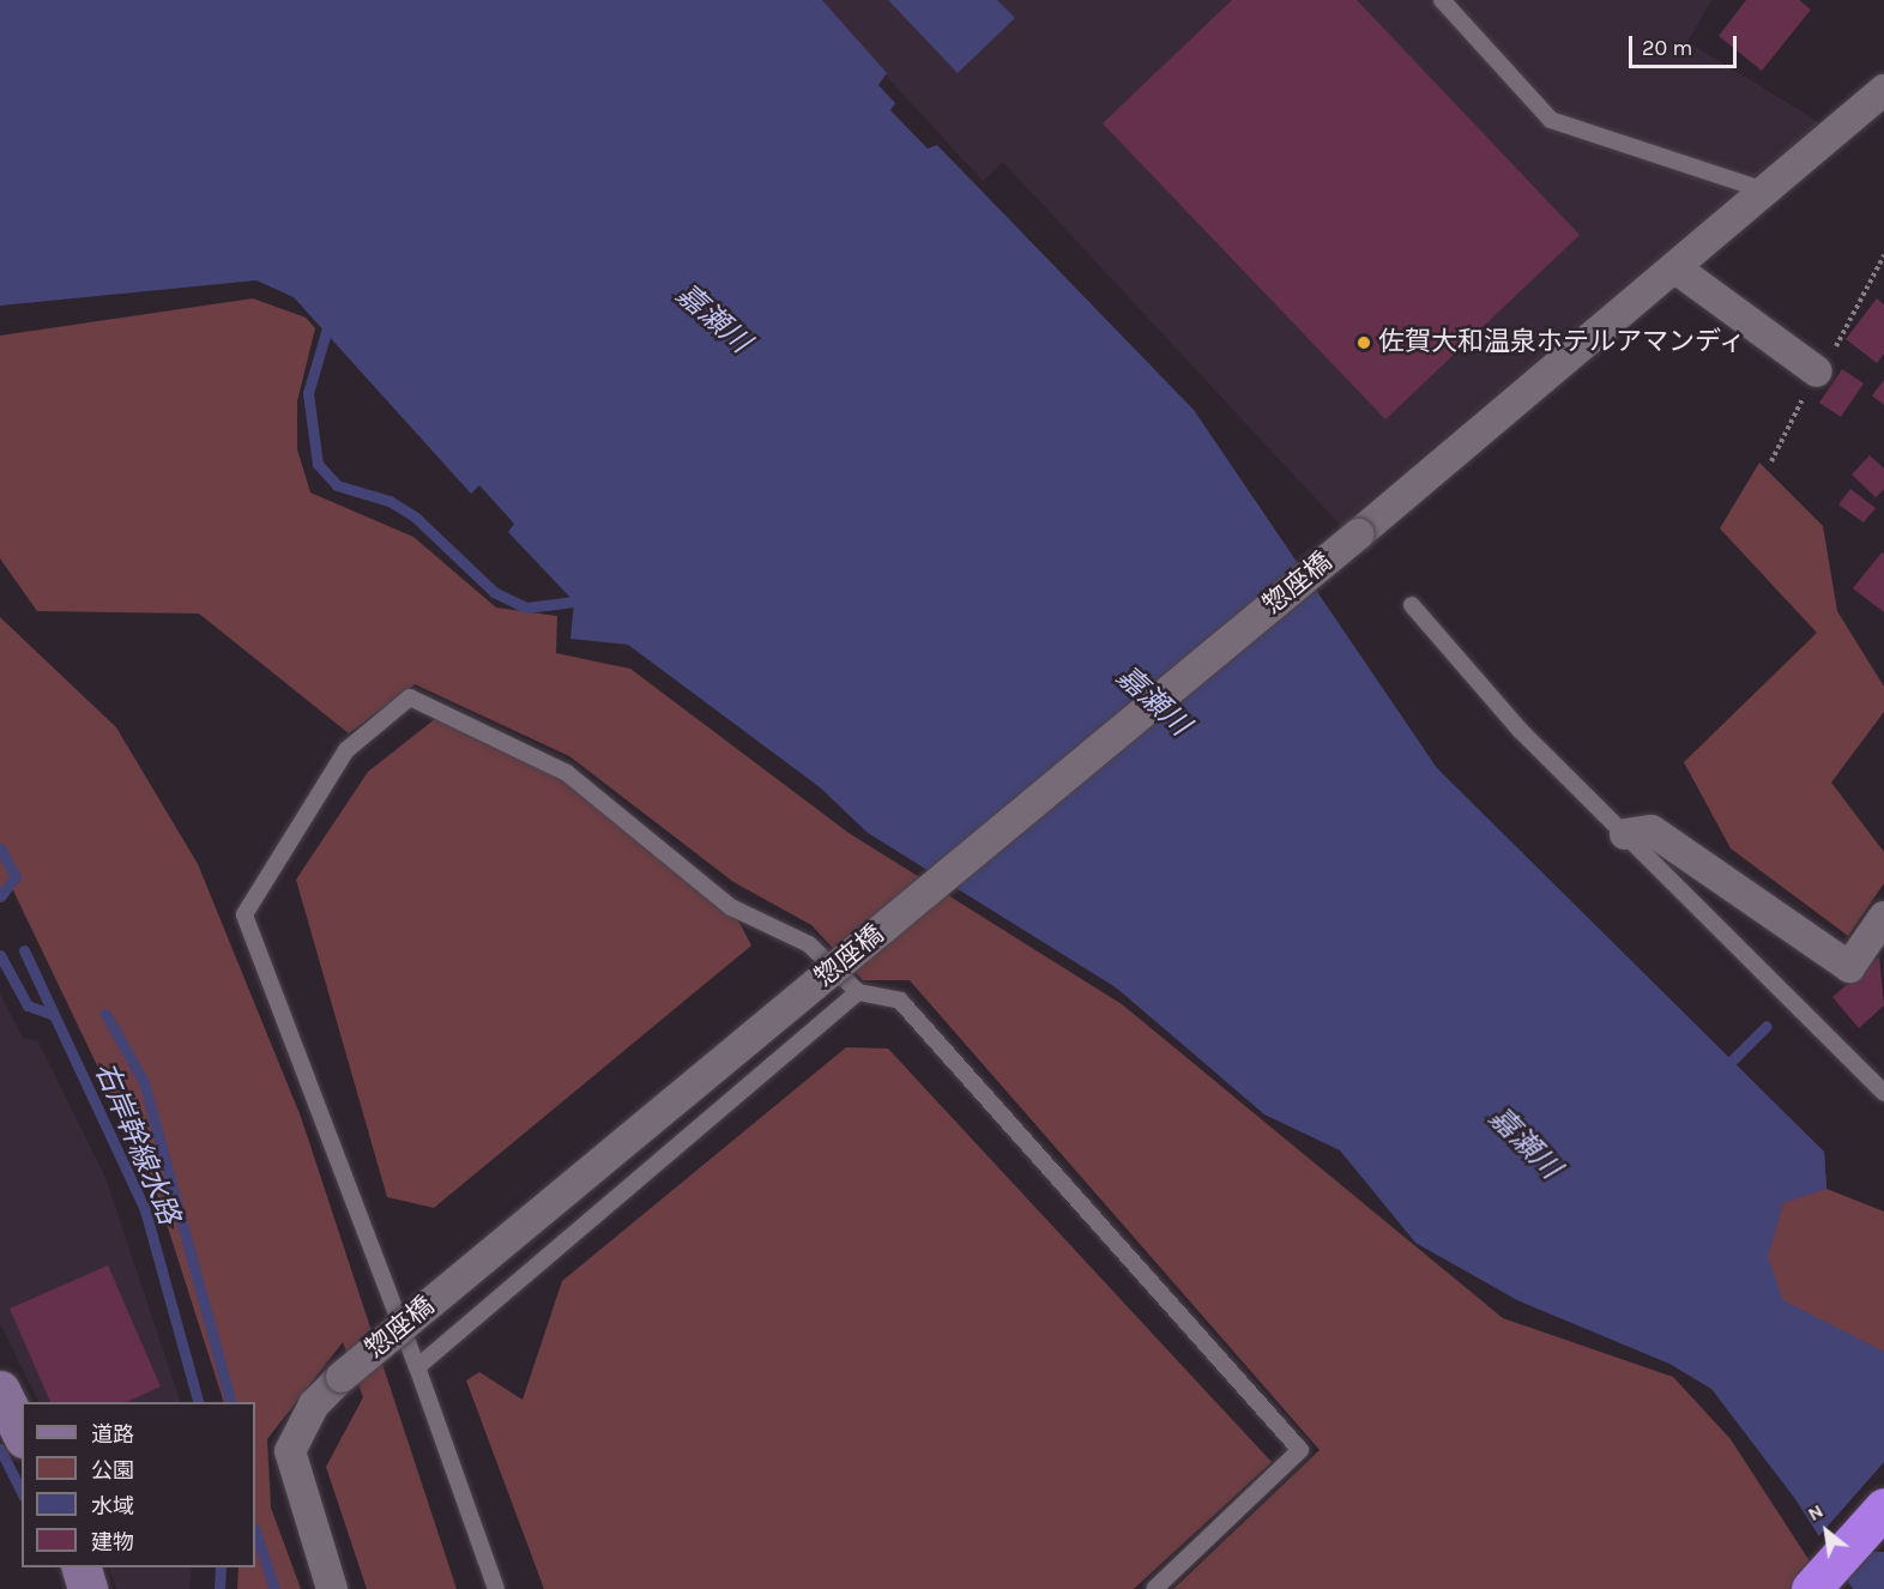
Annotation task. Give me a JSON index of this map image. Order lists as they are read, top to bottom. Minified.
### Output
{"streets":{"street":["惣座橋"]},"water":["嘉瀬川","右岸幹線水路"],"places":["佐賀大和温泉ホテルアマンディ"],"legend":["道路","公園","水域","建物"],"scale_bar":"20 m","north":"top left"}
